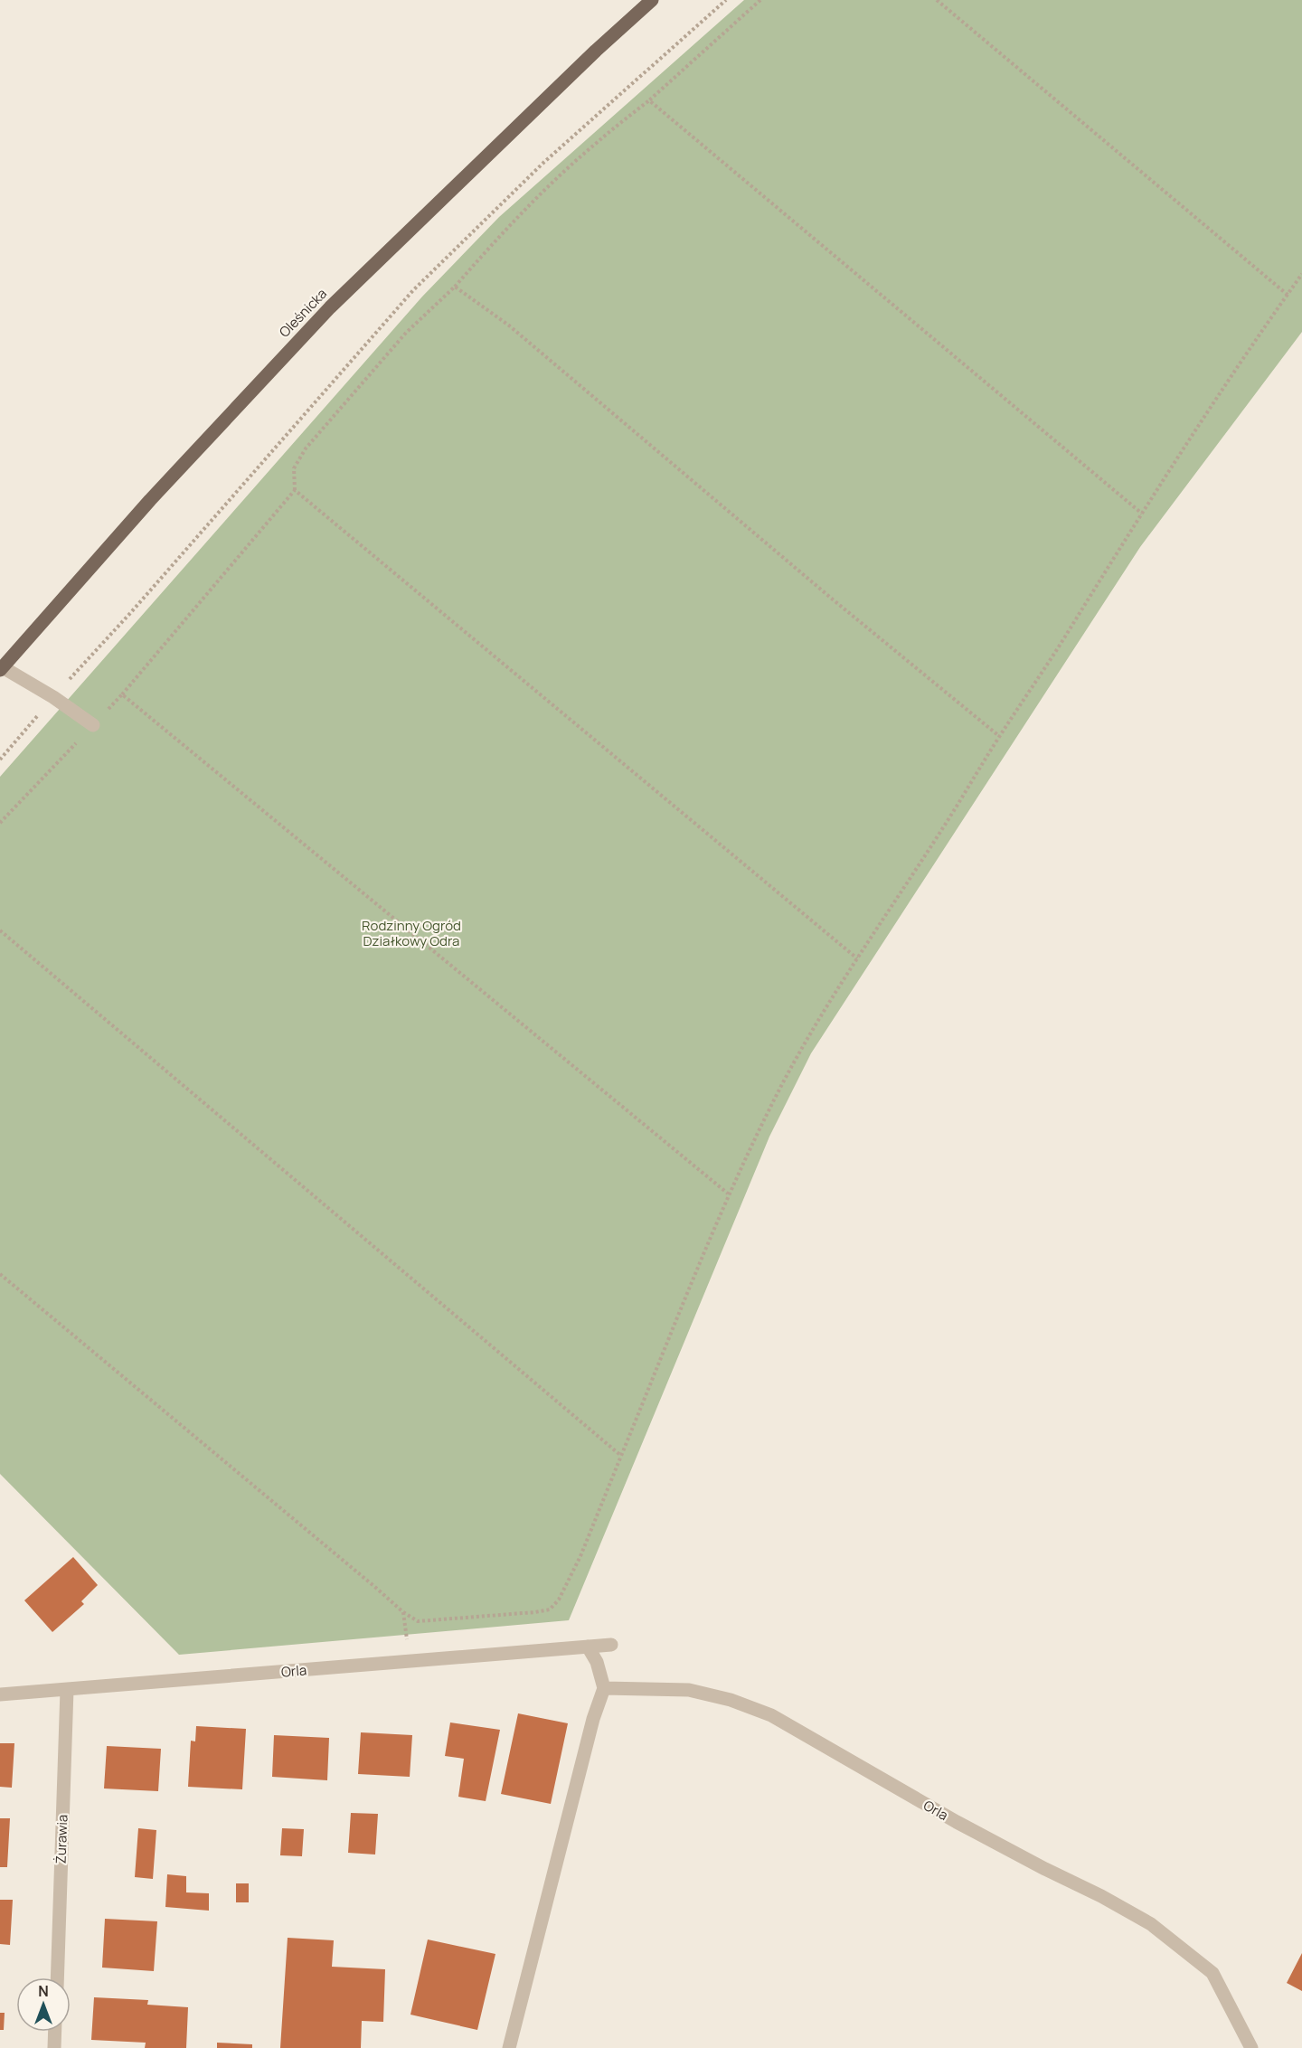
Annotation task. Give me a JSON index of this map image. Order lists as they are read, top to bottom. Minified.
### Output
{"streets":{"main road":["Oleśnicka"],"street":["Orla","Żurawia"]},"crossings":[["Orla","Żurawia"]],"parks":["Rodzinny Ogród Działkowy Odra"],"north":"top"}
